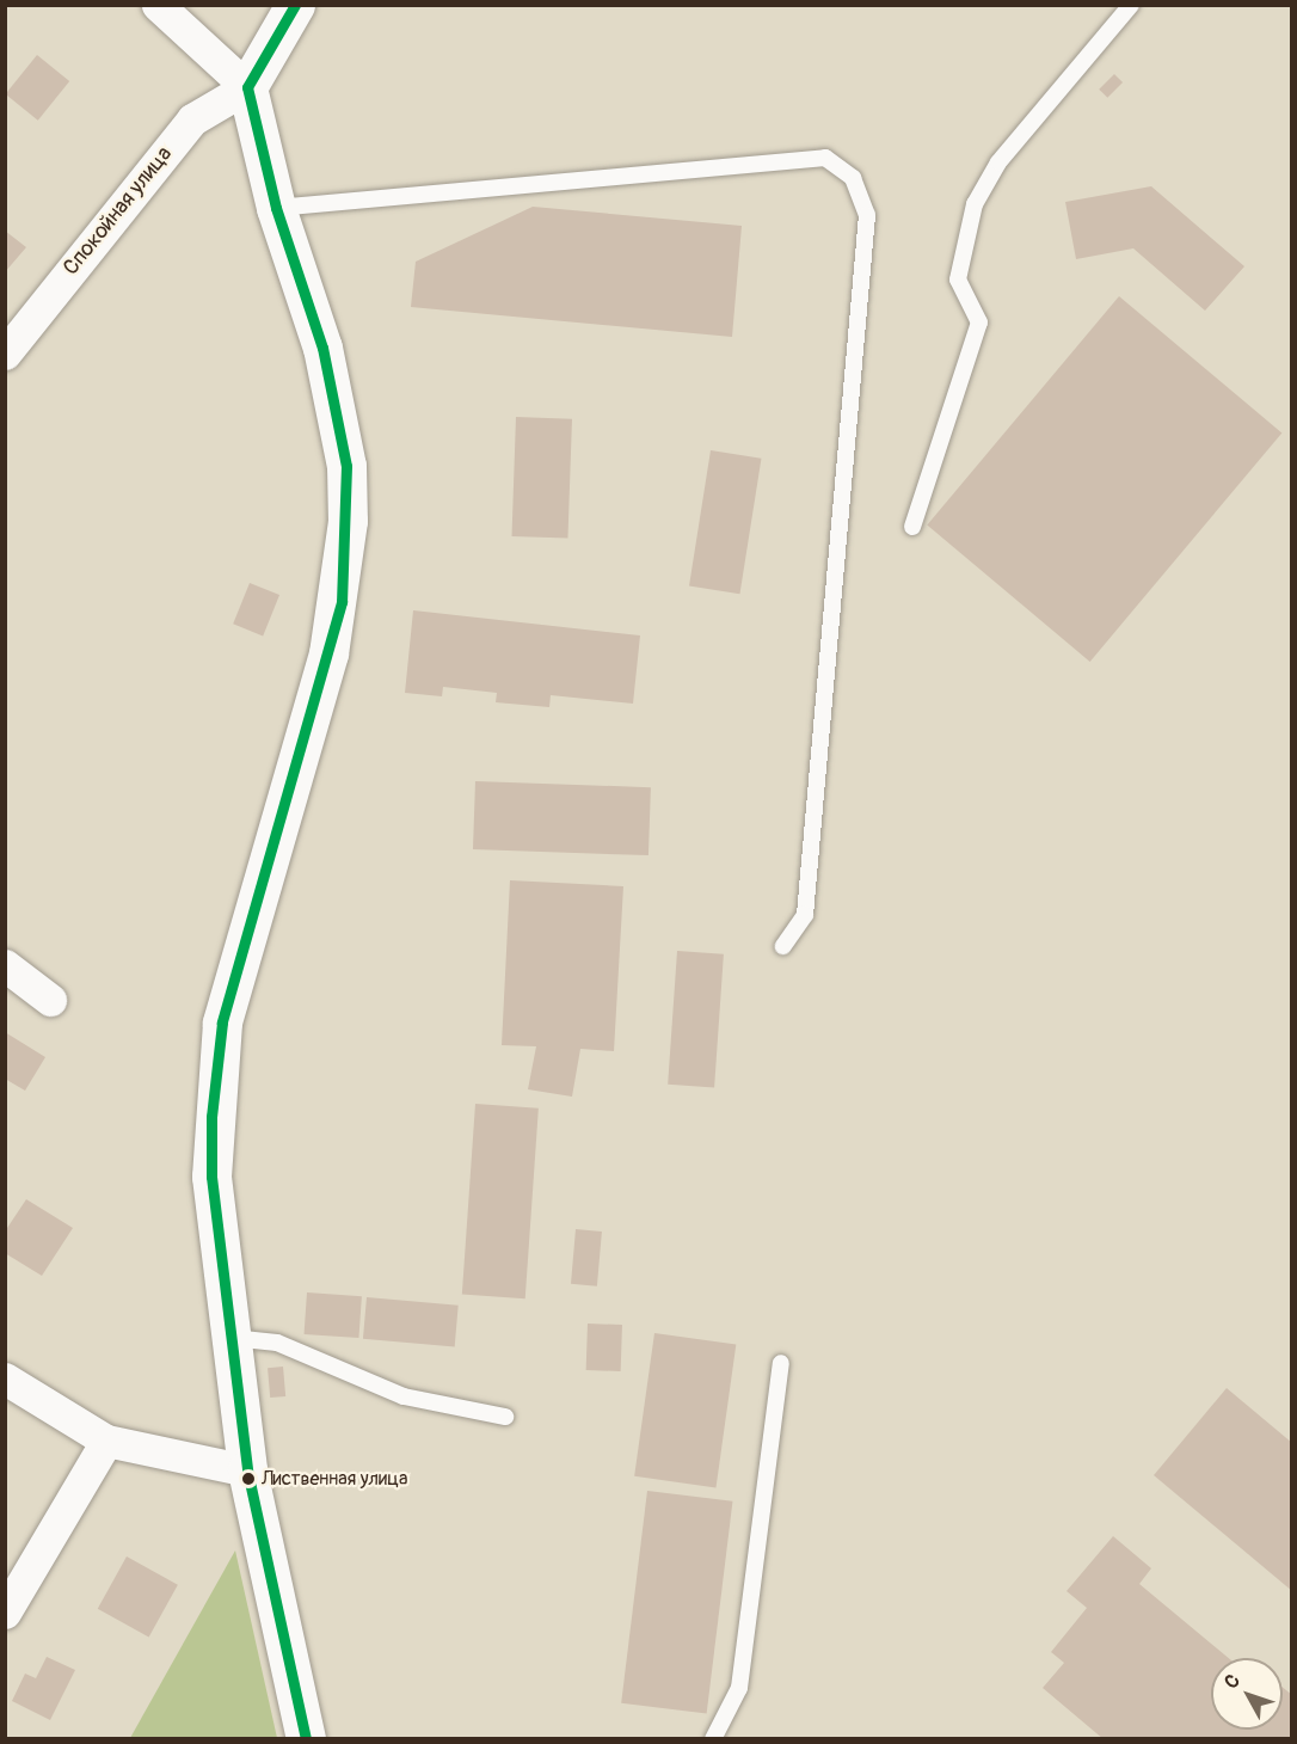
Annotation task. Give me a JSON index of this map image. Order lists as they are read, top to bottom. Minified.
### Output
{"streets":{"street":["Спокойная улица"]},"places":["Лиственная улица"],"north":"top left"}
